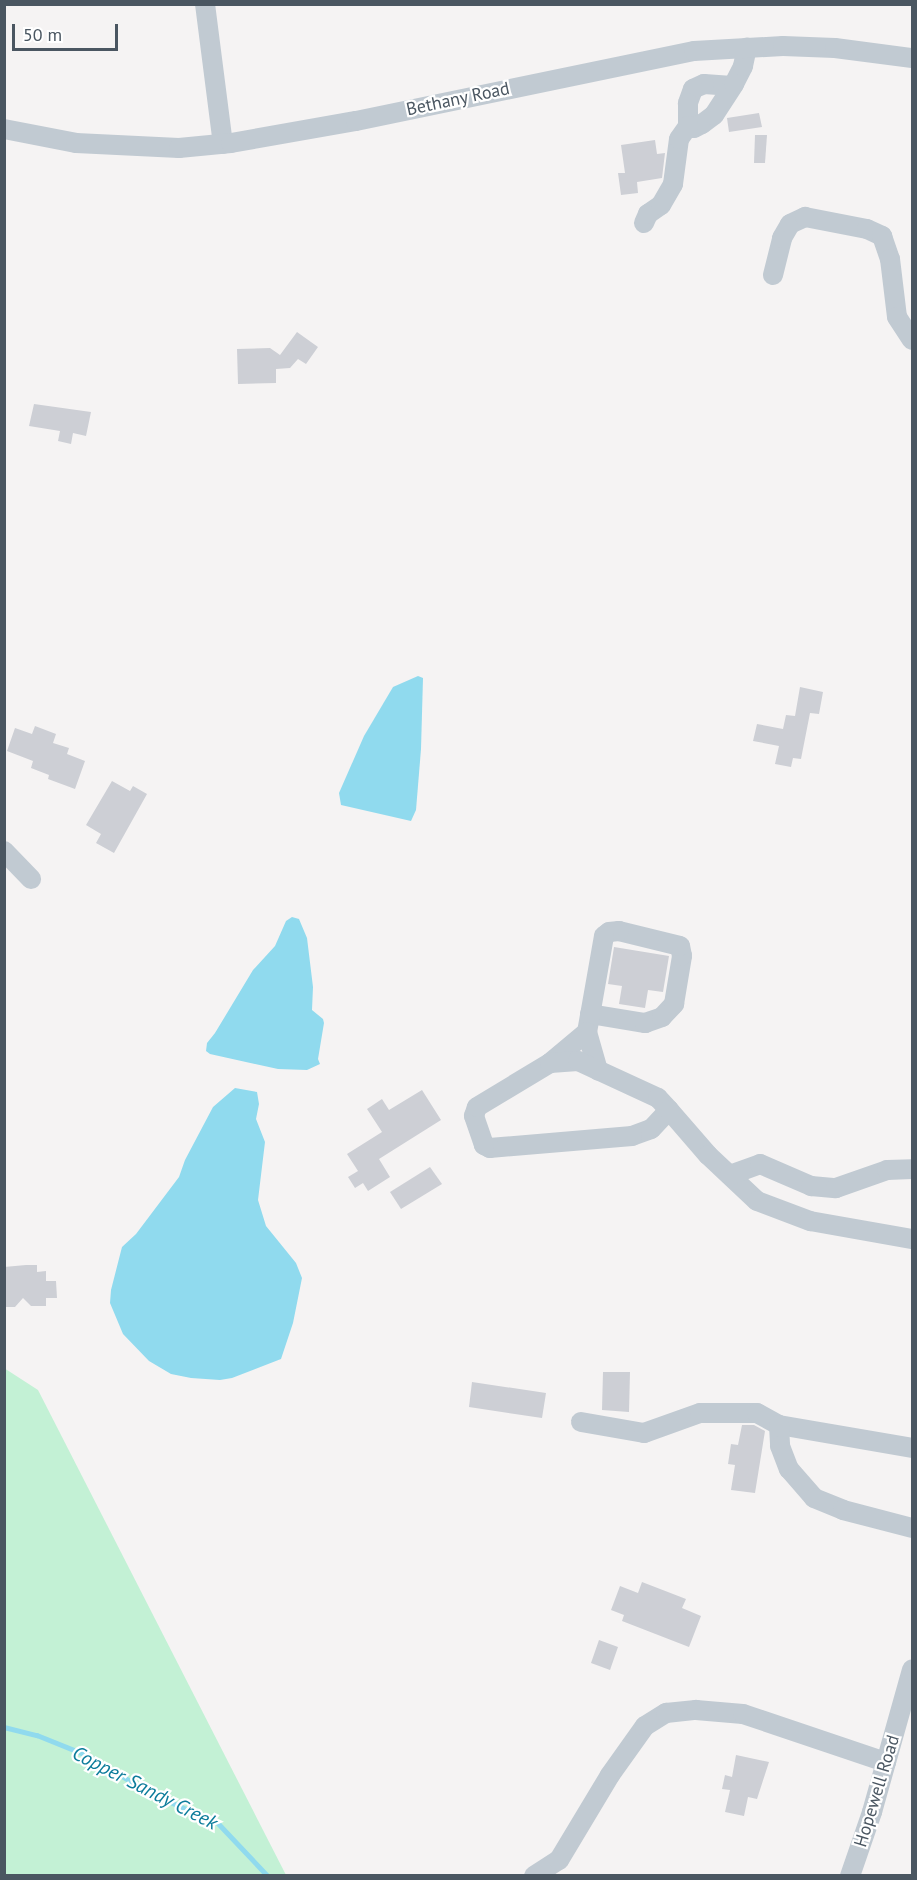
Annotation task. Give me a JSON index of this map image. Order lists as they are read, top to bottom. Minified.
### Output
{"streets":{"street":["Bethany Road","Hopewell Road"]},"water":["Copper Sandy Creek"],"scale_bar":"50 m"}
